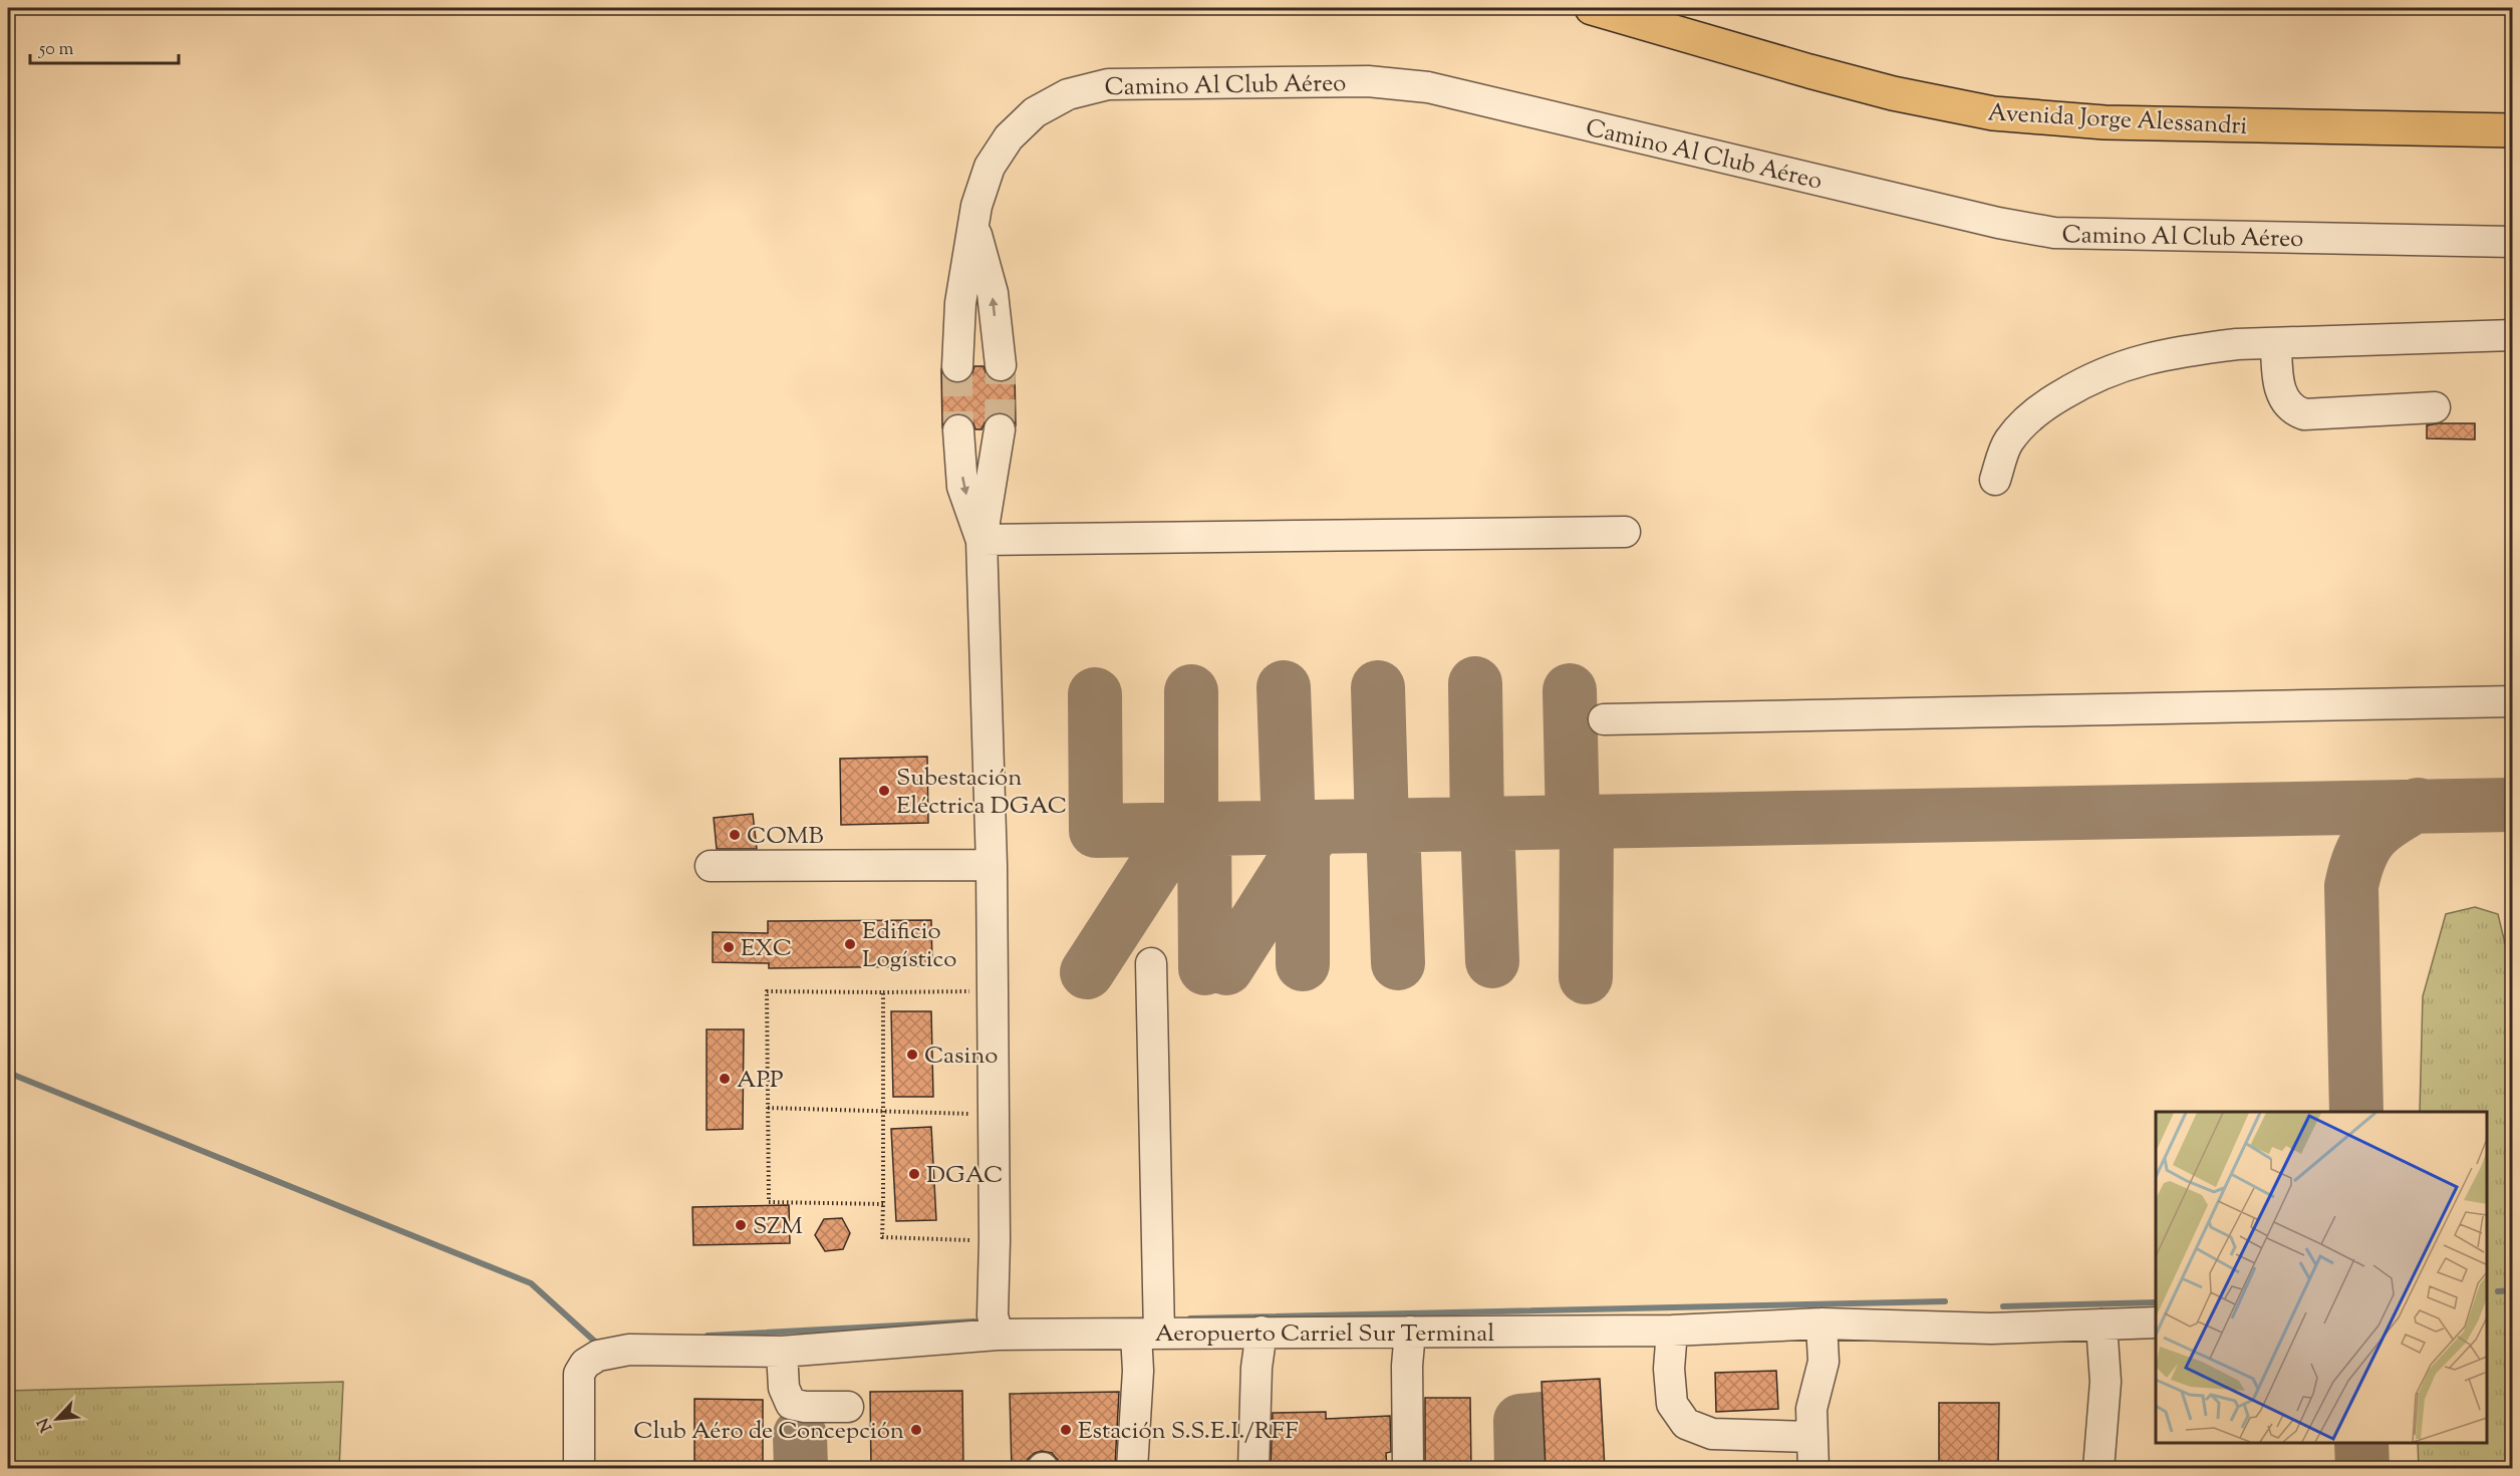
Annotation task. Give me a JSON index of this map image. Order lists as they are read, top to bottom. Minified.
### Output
{"streets":{"highway":["Avenida Jorge Alessandri"],"street":["Camino Al Club Aéreo","Aeropuerto Carriel Sur Terminal"]},"places":["Subestación Eléctrica DGAC","COMB","Edificio Logístico","EXC","Casino","APP","DGAC","SZM","Club Aéro de Concepción","Estación S.S.E.I./RFF"],"scale_bar":"50 m","north":"bottom left"}
